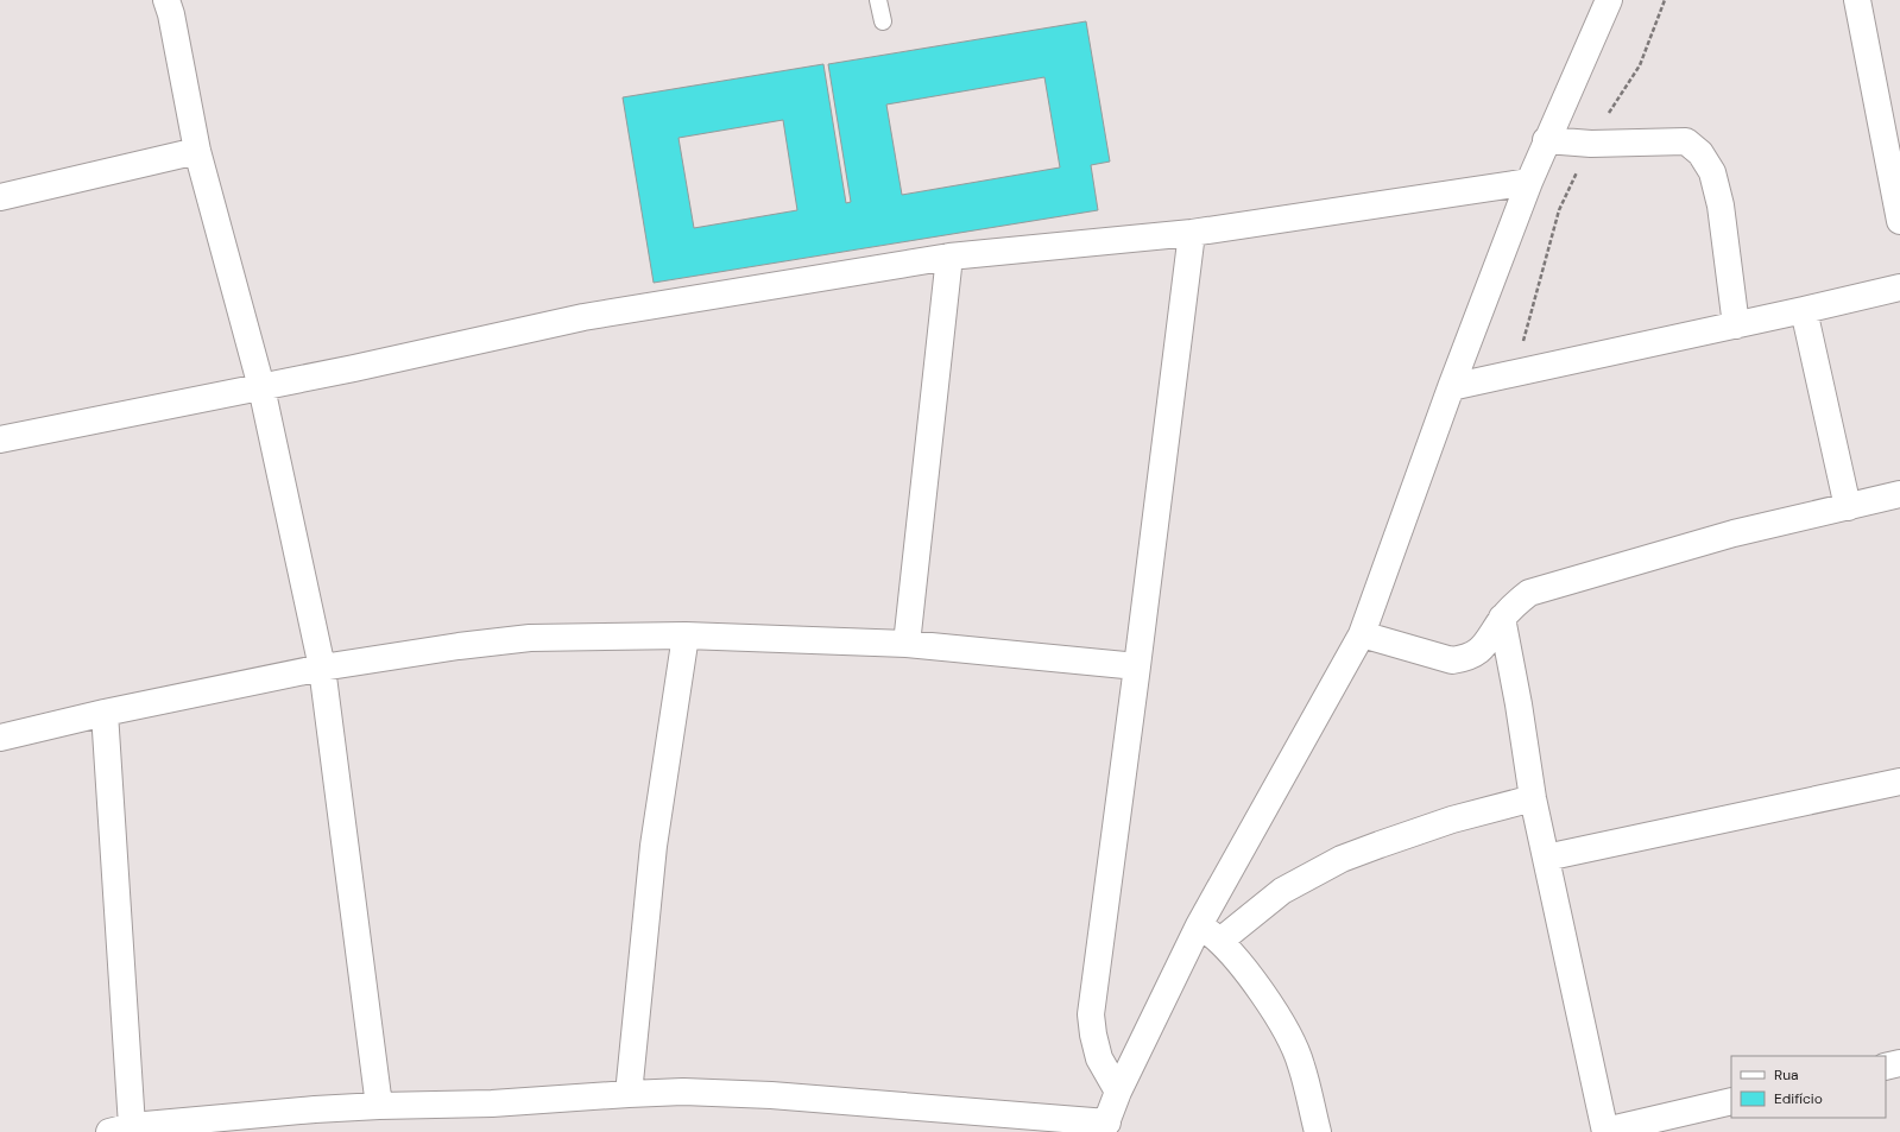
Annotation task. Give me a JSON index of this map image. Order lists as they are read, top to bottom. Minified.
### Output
{"legend":["Rua","Edifício"]}
